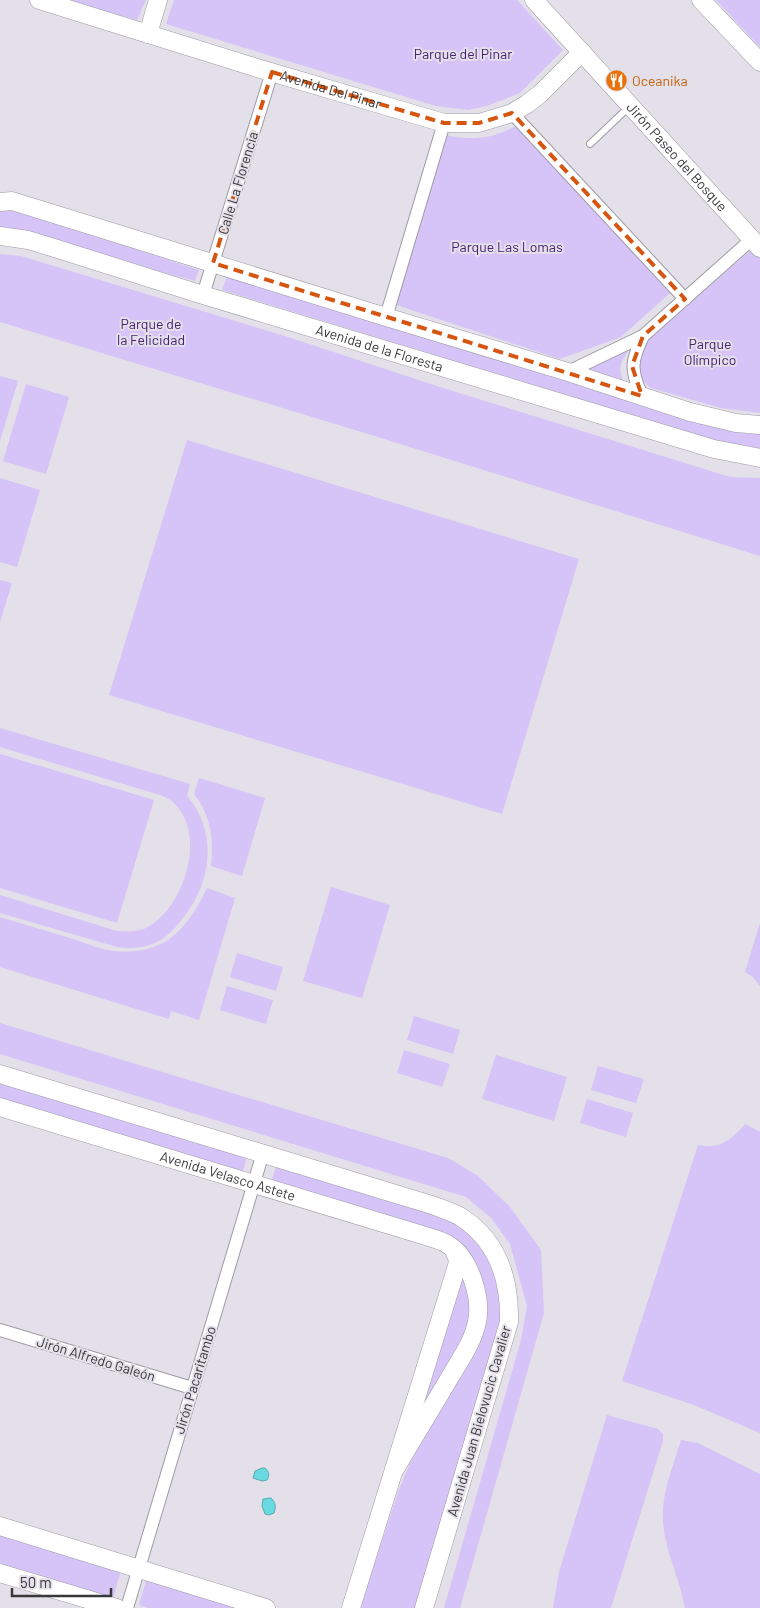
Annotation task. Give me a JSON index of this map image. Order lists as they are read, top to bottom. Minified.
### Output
{"streets":{"main road":["Avenida Del Pinar","Jirón Paseo del Bosque","Avenida de la Floresta","Avenida Velasco Astete","Avenida Juan Bielovucic Cavalier"],"street":["Calle La Florencia","Jirón Alfredo Galeón","Jirón Pacaritambo"]},"crossings":[["Avenida Del Pinar","Jirón Paseo del Bosque"],["Avenida Del Pinar","Calle La Florencia"],["Calle La Florencia","Avenida de la Floresta"],["Avenida Velasco Astete","Jirón Pacaritambo"],["Avenida Velasco Astete","Avenida Juan Bielovucic Cavalier"],["Jirón Alfredo Galeón","Jirón Pacaritambo"],["Jirón Pacaritambo","Avenida Juan Bielovucic Cavalier"]],"parks":["Parque del Pinar","Parque Las Lomas","Parque de la Felicidad","Parque Olímpico"],"places":{"restaurant":["Oceanika"]},"scale_bar":"50 m"}
